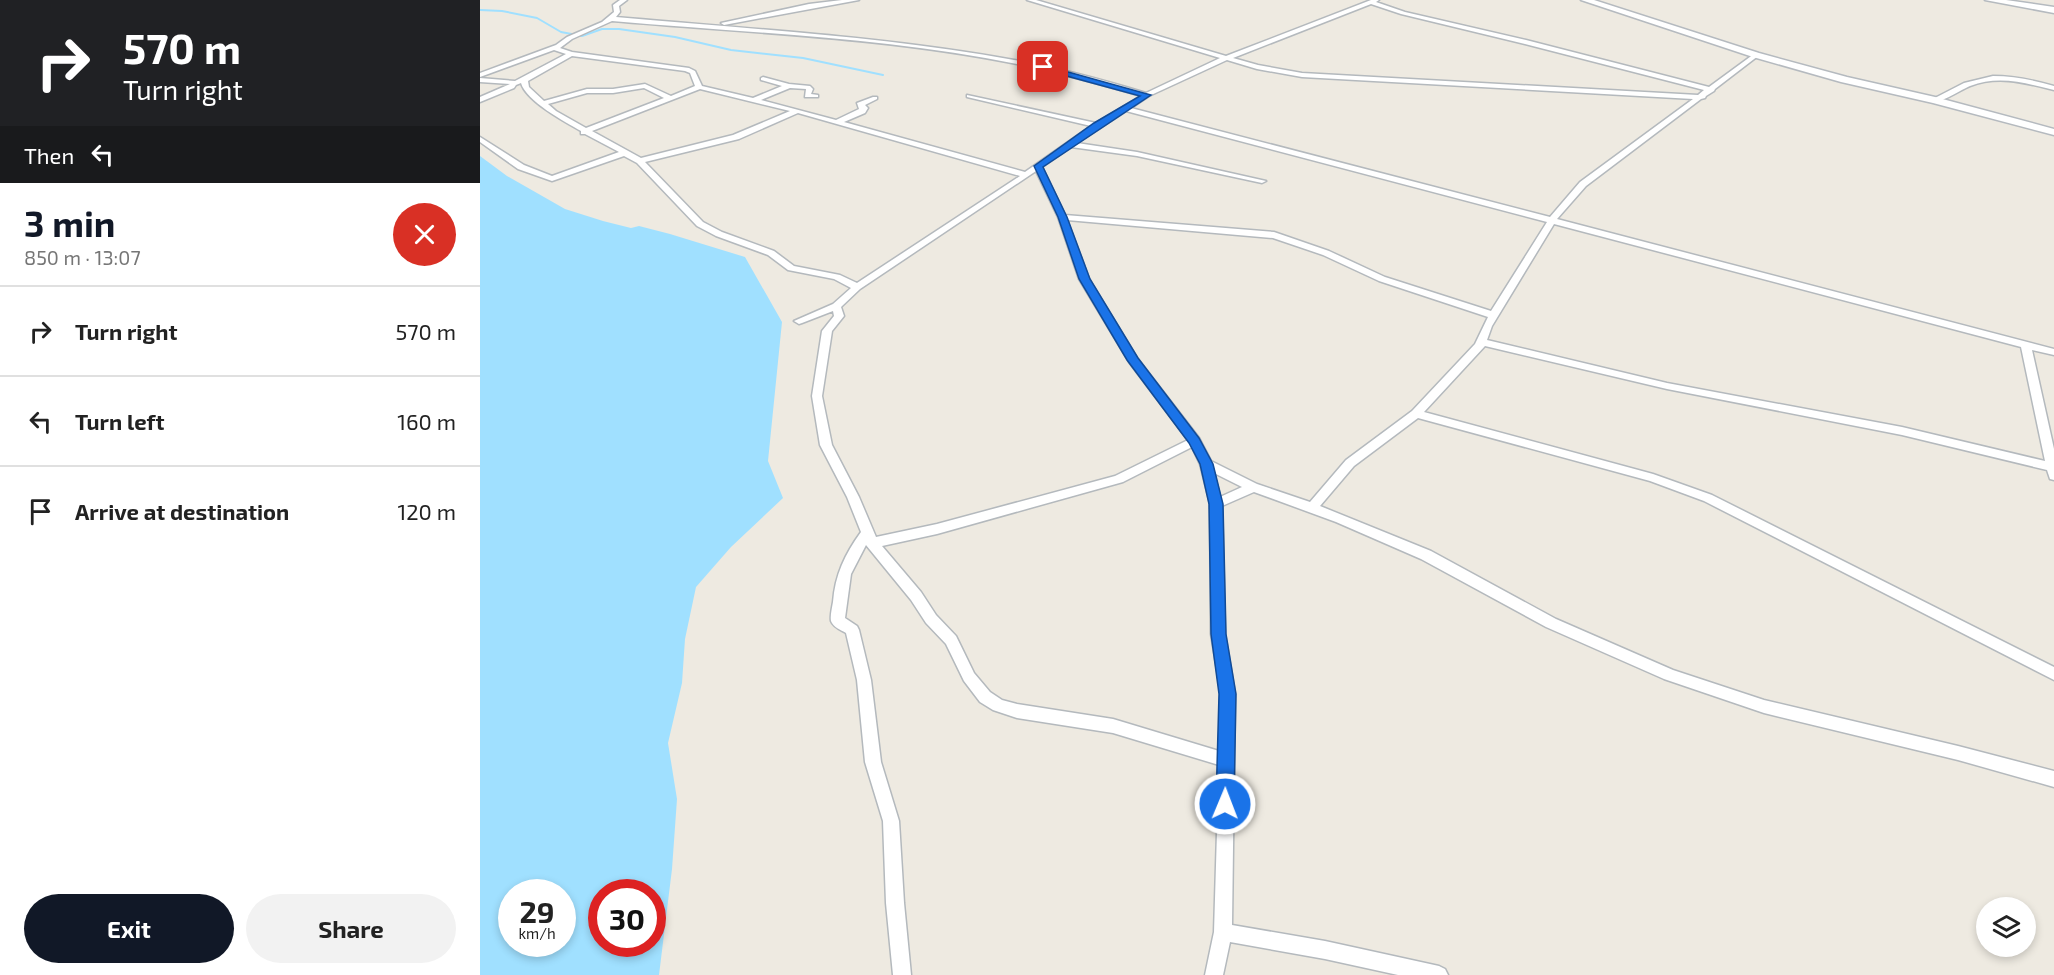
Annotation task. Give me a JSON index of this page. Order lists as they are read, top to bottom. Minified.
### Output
{"page":{"turn":["570 m","Turn right"],"then":"Then","heading":["3 min","850 m · 13:07"],"list":[{"name":"Turn right","value":"570 m"},{"name":"Turn left","value":"160 m"},{"name":"Arrive at destination","value":"120 m"}],"speed":"29 km/h","limit":"30","buttons":["Exit","Share"]}}
